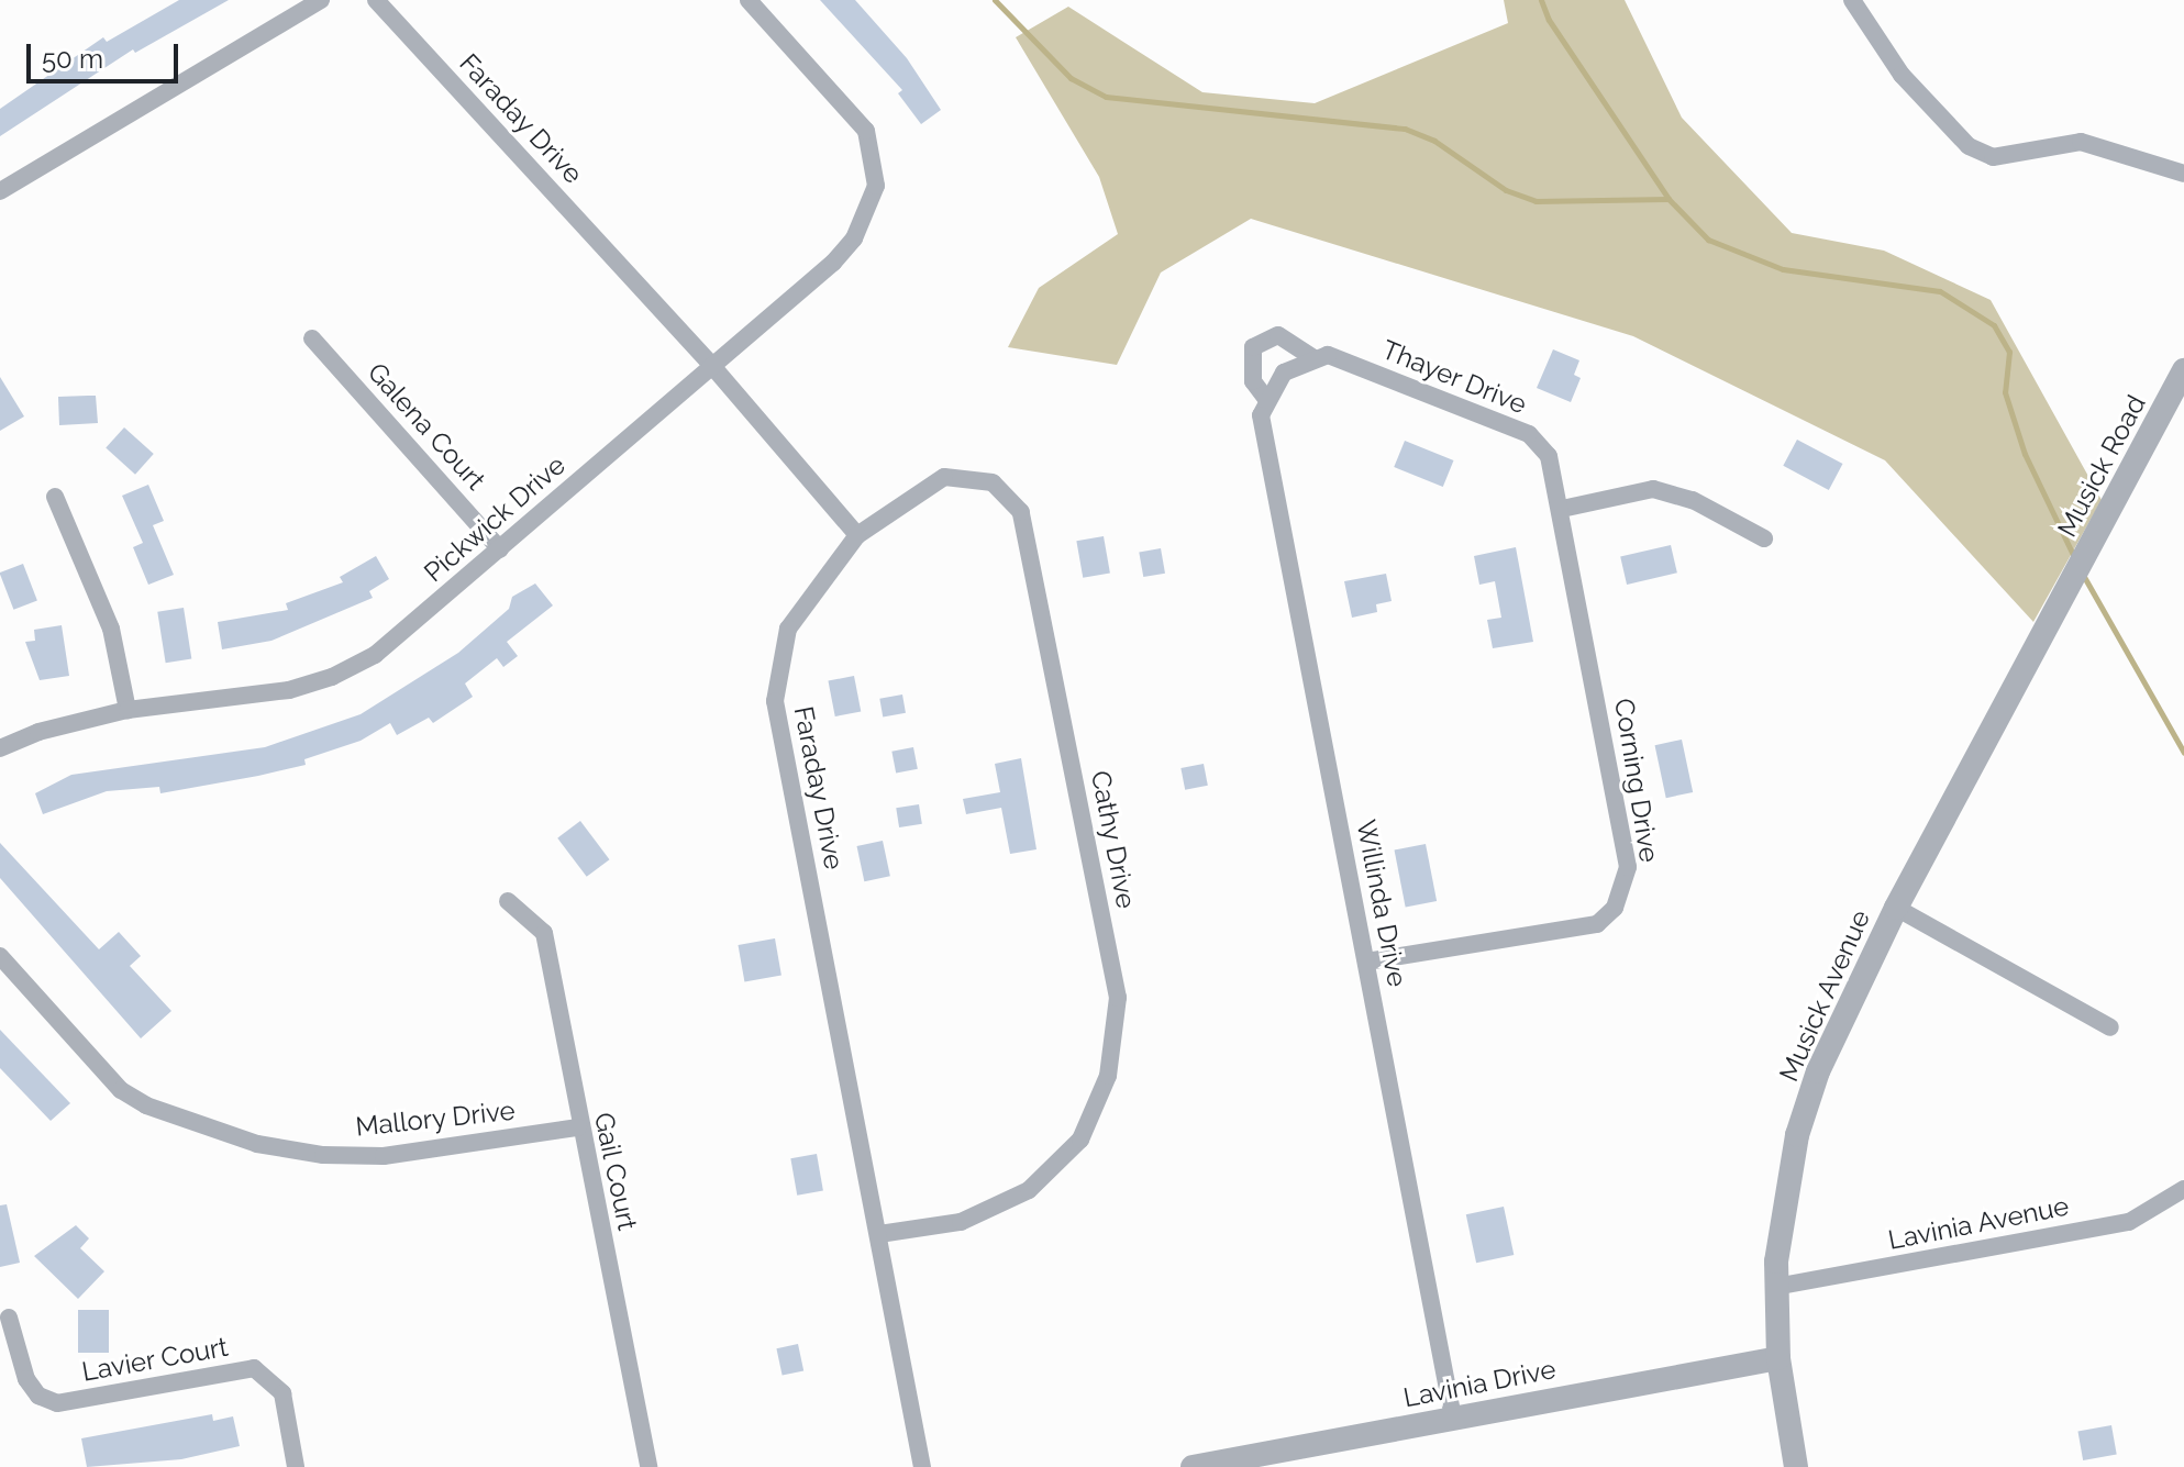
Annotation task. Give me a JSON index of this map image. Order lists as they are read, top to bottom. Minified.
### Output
{"streets":{"street":["Faraday Drive","Thayer Drive","Galena Court","Musick Road","Pickwick Drive","Corning Drive","Cathy Drive","Willinda Drive","Musick Avenue","Mallory Drive","Gail Court","Lavinia Avenue","Lavier Court","Lavinia Drive"]},"crossings":[["Faraday Drive","Pickwick Drive"],["Faraday Drive","Cathy Drive"],["Thayer Drive","Corning Drive"],["Thayer Drive","Willinda Drive"],["Galena Court","Pickwick Drive"],["Musick Road","Musick Avenue"],["Corning Drive","Willinda Drive"],["Willinda Drive","Lavinia Drive"],["Musick Avenue","Lavinia Avenue"],["Musick Avenue","Lavinia Drive"],["Mallory Drive","Gail Court"]],"scale_bar":"50 m"}
